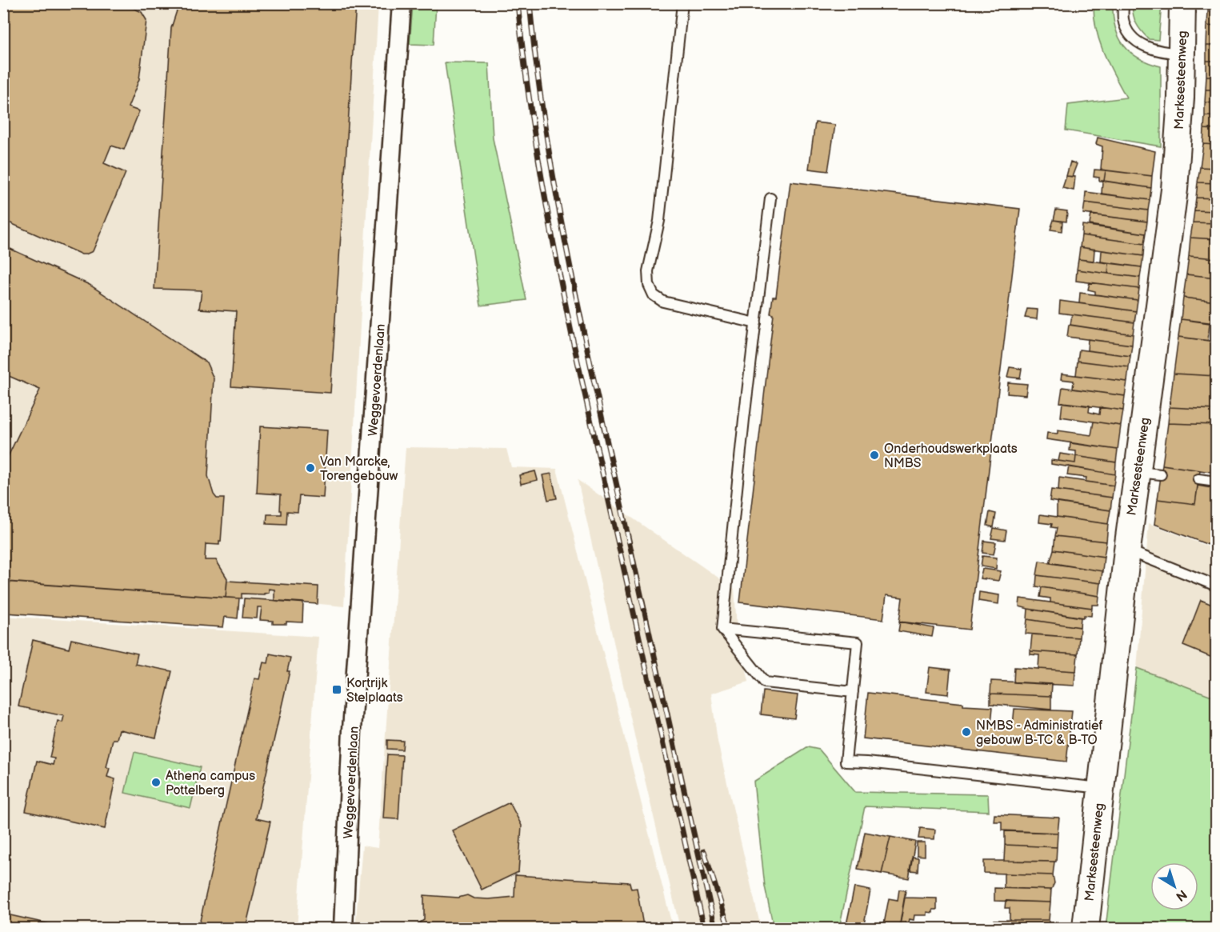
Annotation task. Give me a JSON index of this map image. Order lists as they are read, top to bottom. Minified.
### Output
{"streets":{"street":["Marksesteenweg","Weggevoerdenlaan"]},"places":{"other":["Onderhoudswerkplaats NMBS","Van Marcke, Torengebouw","NMBS - Administratief gebouw B-TC & B-TO","Athena campus Pottelberg"],"transit":["Kortrijk Stelplaats"]},"north":"bottom right"}
